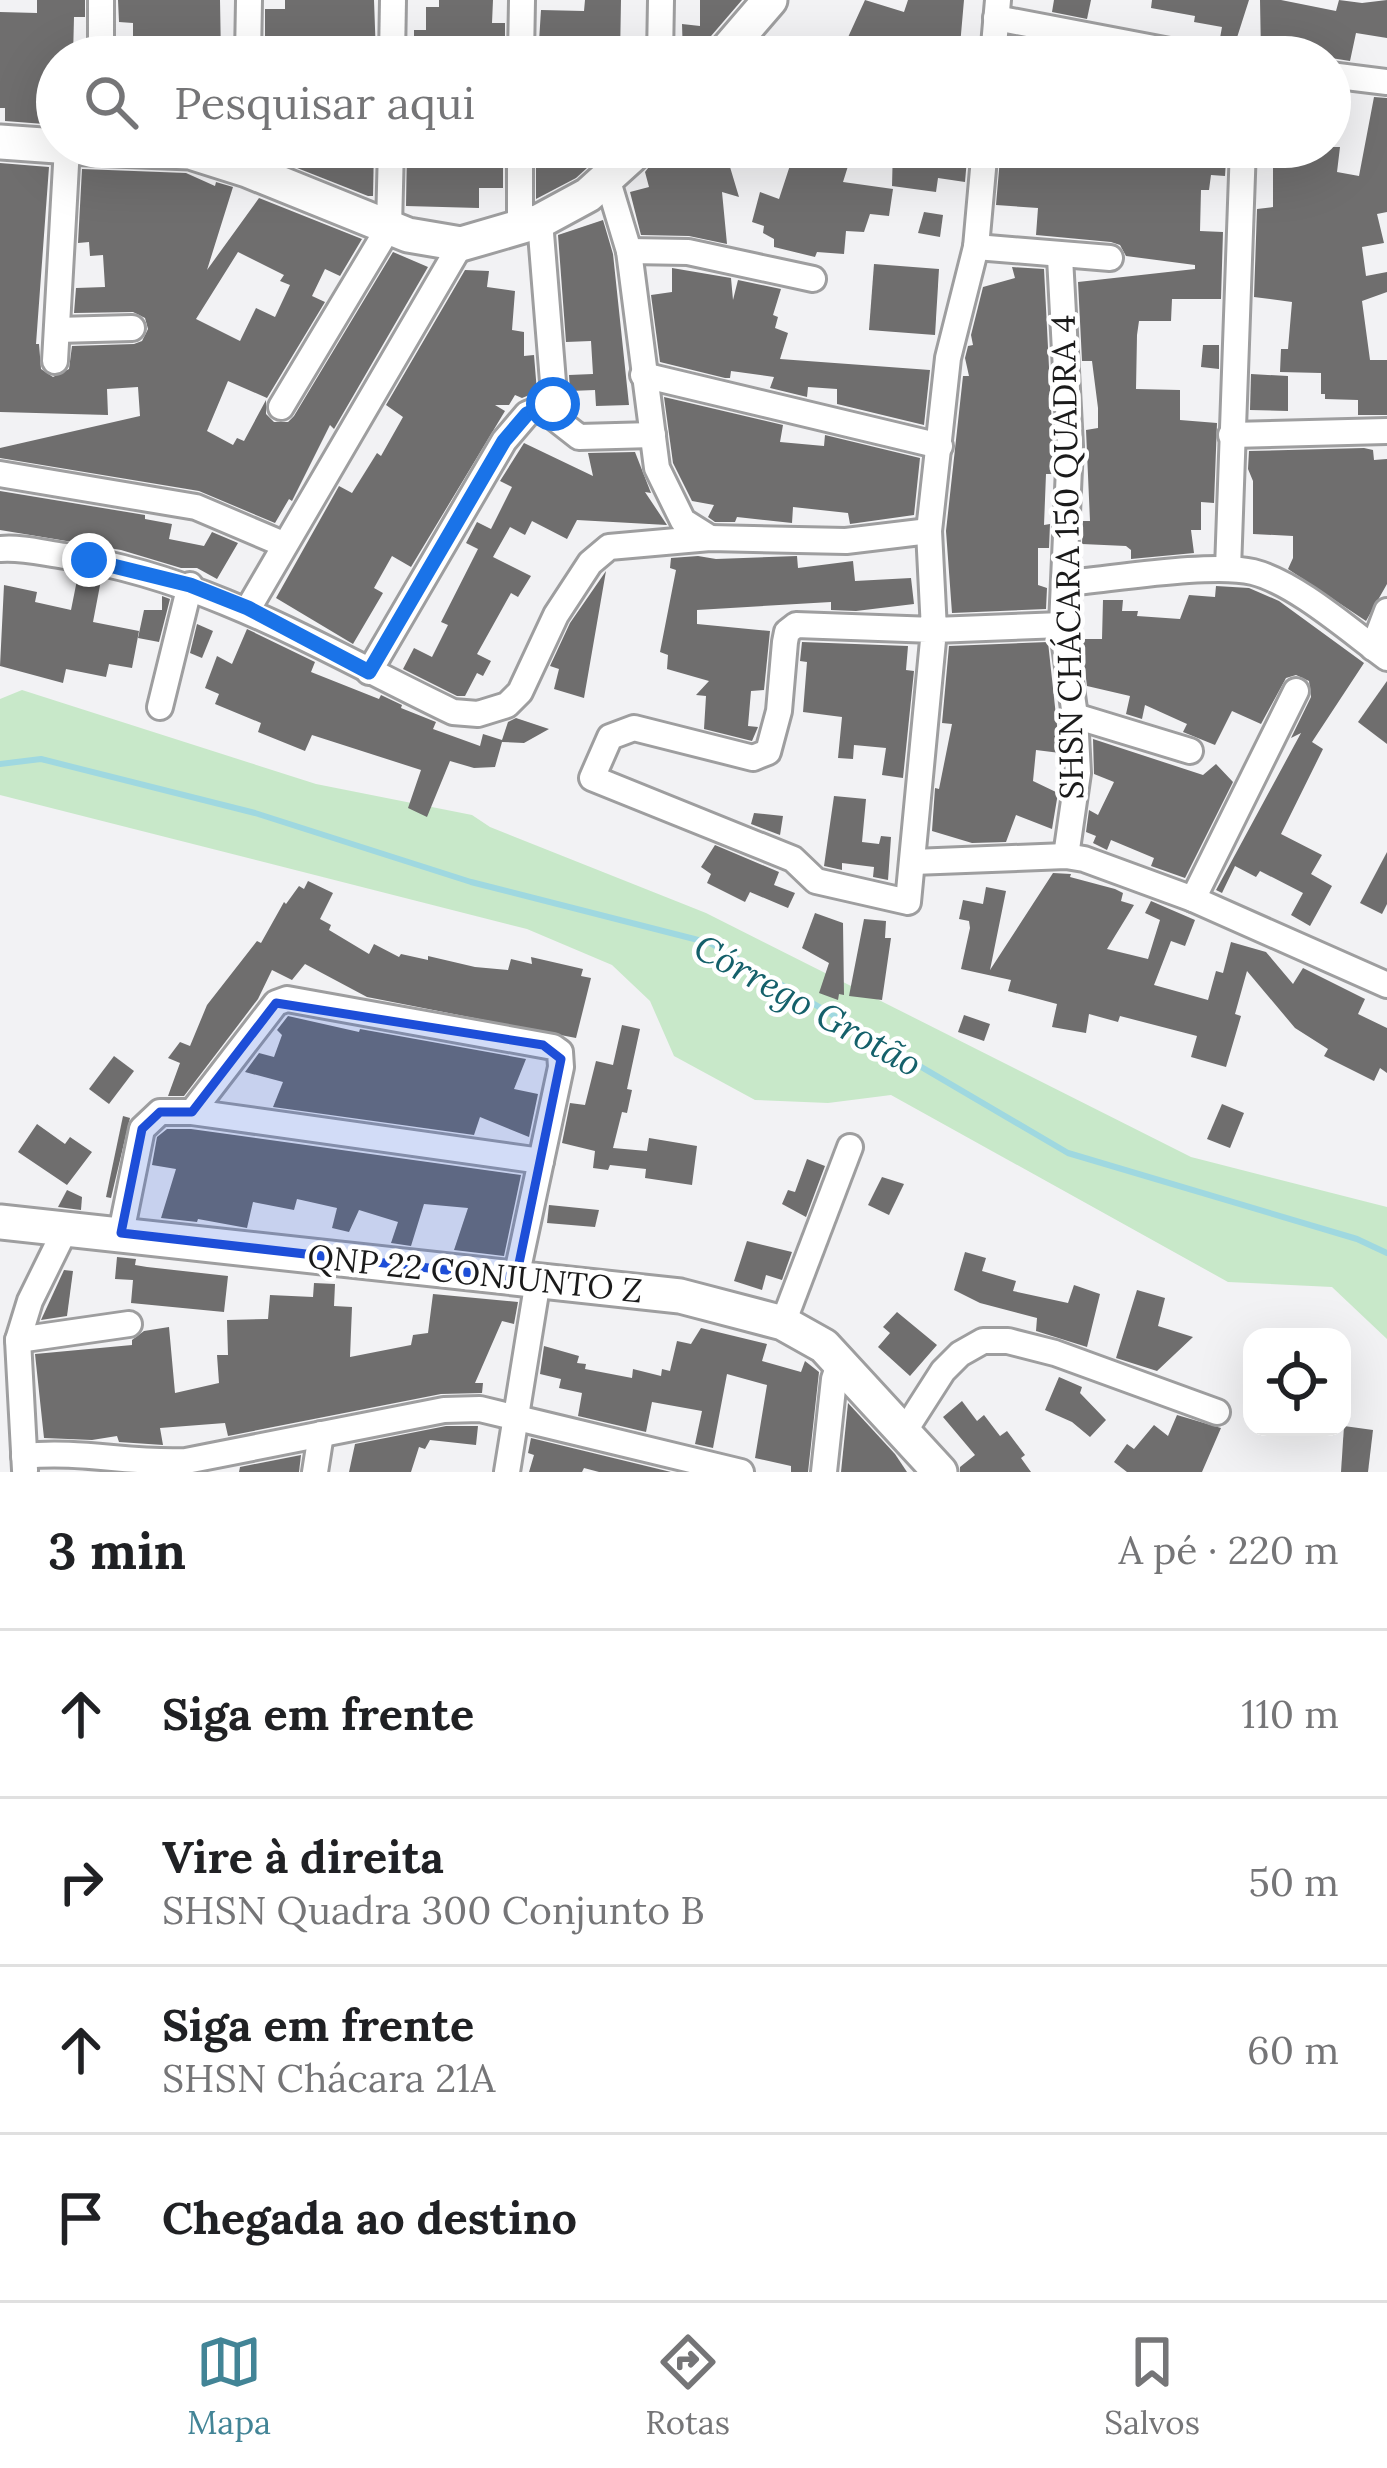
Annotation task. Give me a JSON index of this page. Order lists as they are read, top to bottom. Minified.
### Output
{"streets":{"street":["SHSN CHÁCARA 150 QUADRA 4","QNP 22 CONJUNTO Z"]},"water":["Córrego Grotão"],"page":{"search":"Pesquisar aqui","heading":["3 min","A pé · 220 m"],"list":[["Siga em frente","110 m"],["Vire à direita","SHSN Quadra 300 Conjunto B","50 m"],["Siga em frente","SHSN Chácara 21A","60 m"],"Chegada ao destino"],"nav":["Mapa","Rotas","Salvos"]}}
